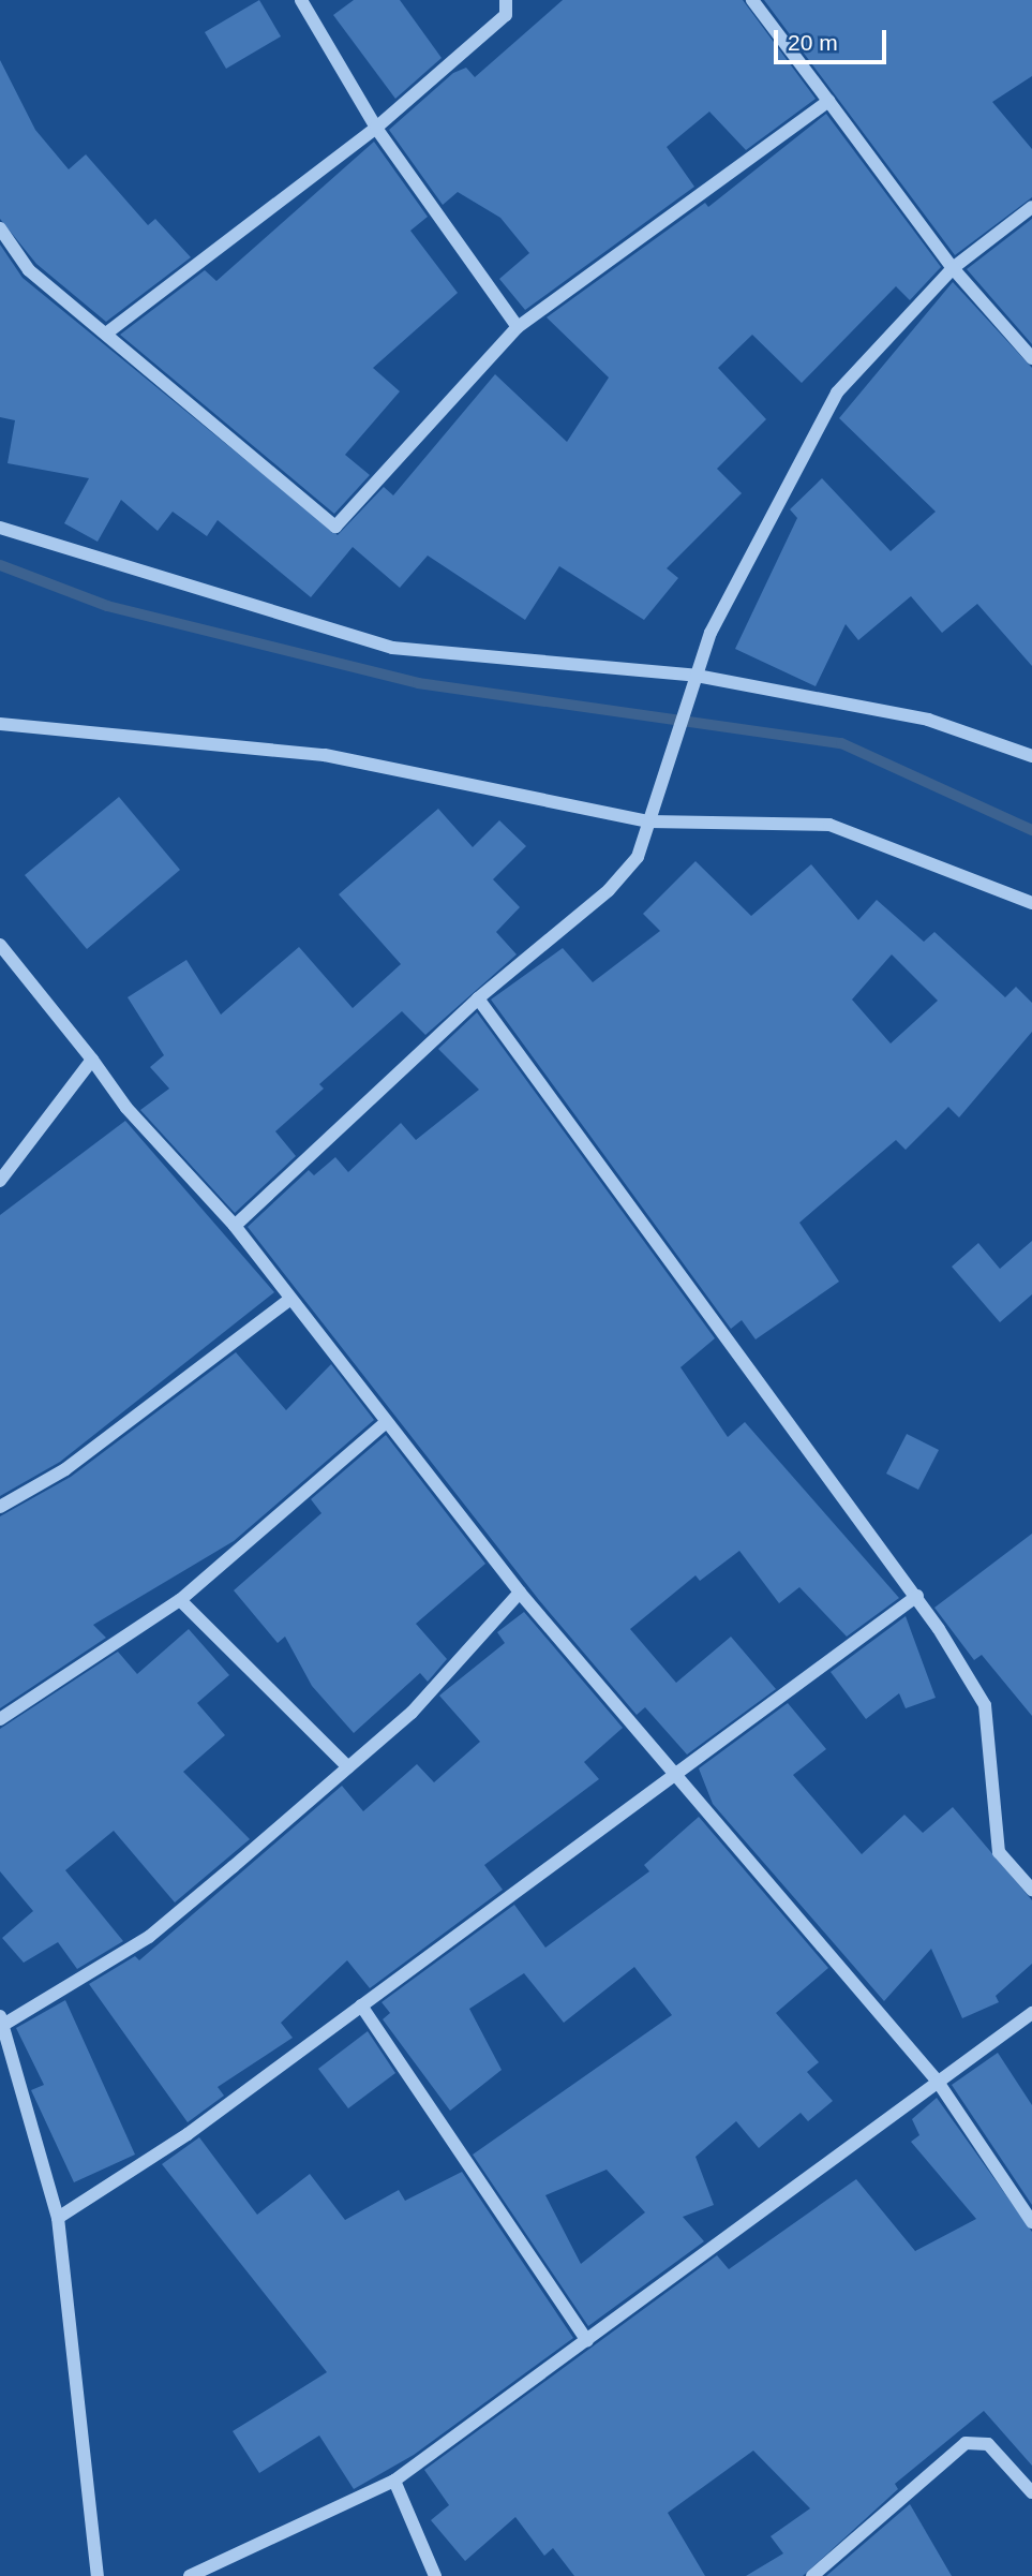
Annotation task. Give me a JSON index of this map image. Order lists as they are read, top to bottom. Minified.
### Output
{"scale_bar":"20 m"}
